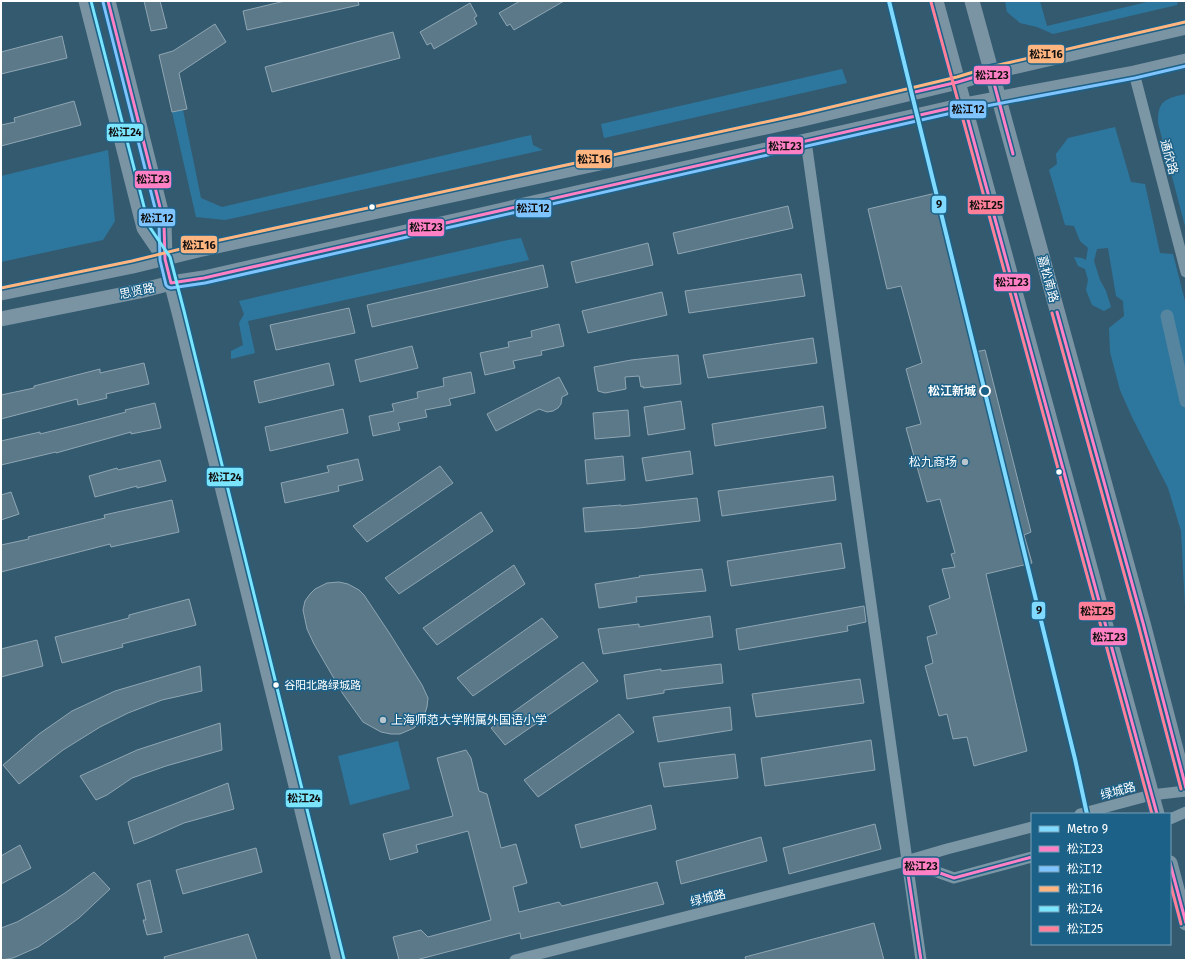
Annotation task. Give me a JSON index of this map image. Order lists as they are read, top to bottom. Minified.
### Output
{"streets":{"main road":["嘉松南路","思贤路"],"street":["通欣路","绿城路"]},"crossings":[["通欣路","思贤路"],["嘉松南路","思贤路"],["嘉松南路","绿城路"]],"places":["松江新城","松九商场","谷阳北路绿城路","上海师范大学附属外国语小学"],"lines":["metro line 9","transit line 松江23","transit line 松江24","transit line 松江12","transit line 松江25","transit line 松江16"],"legend":["Metro 9","松江23","松江12","松江16","松江24","松江25"]}
